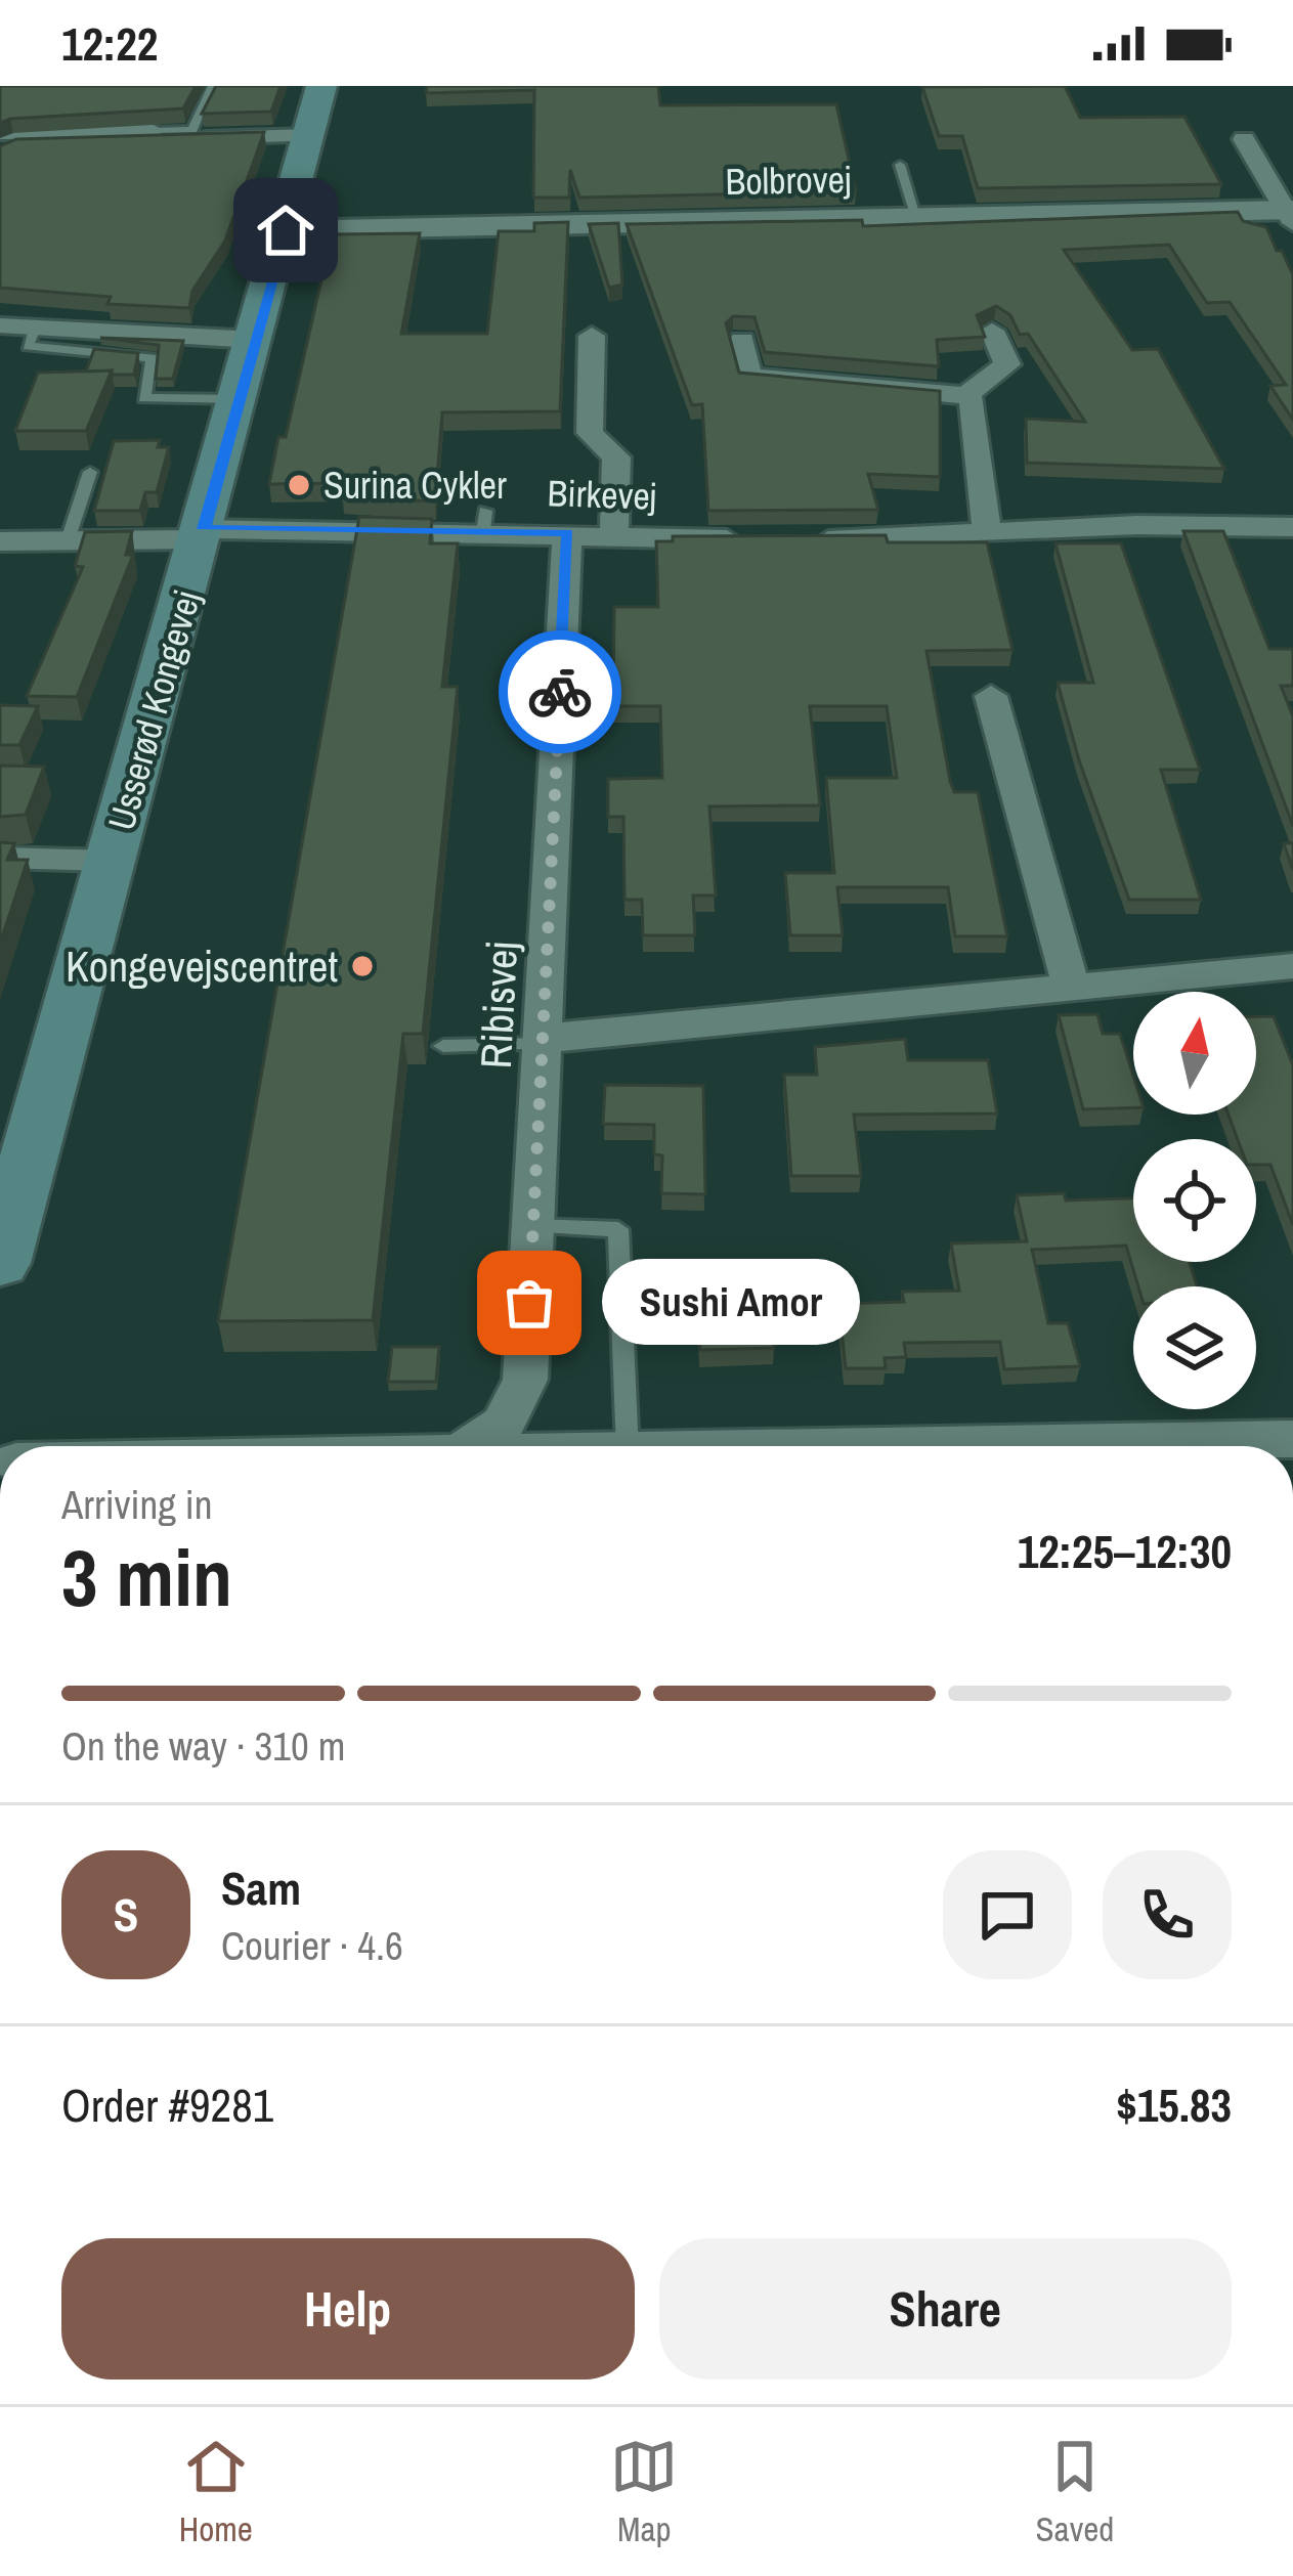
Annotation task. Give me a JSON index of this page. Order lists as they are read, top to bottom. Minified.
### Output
{"streets":{"main road":["Usserød Kongevej"],"street":["Bolbrovej","Birkevej","Ribisvej"]},"crossings":[["Bolbrovej","Usserød Kongevej"],["Birkevej","Usserød Kongevej"],["Birkevej","Ribisvej"]],"places":["Surina Cykler","Kongevejscentret","Sushi Amor"],"north":"top","page":{"status":"12:22","bubble":"Sushi Amor","heading":["3 min","Arriving in","12:25–12:30"],"panel":["Sam","Courier · 4.6","Order #9281","$15.83"],"bar":"On the way · 310 m","round":"S","buttons":["Help","Share"],"tabs":["Home","Map","Saved"]}}
